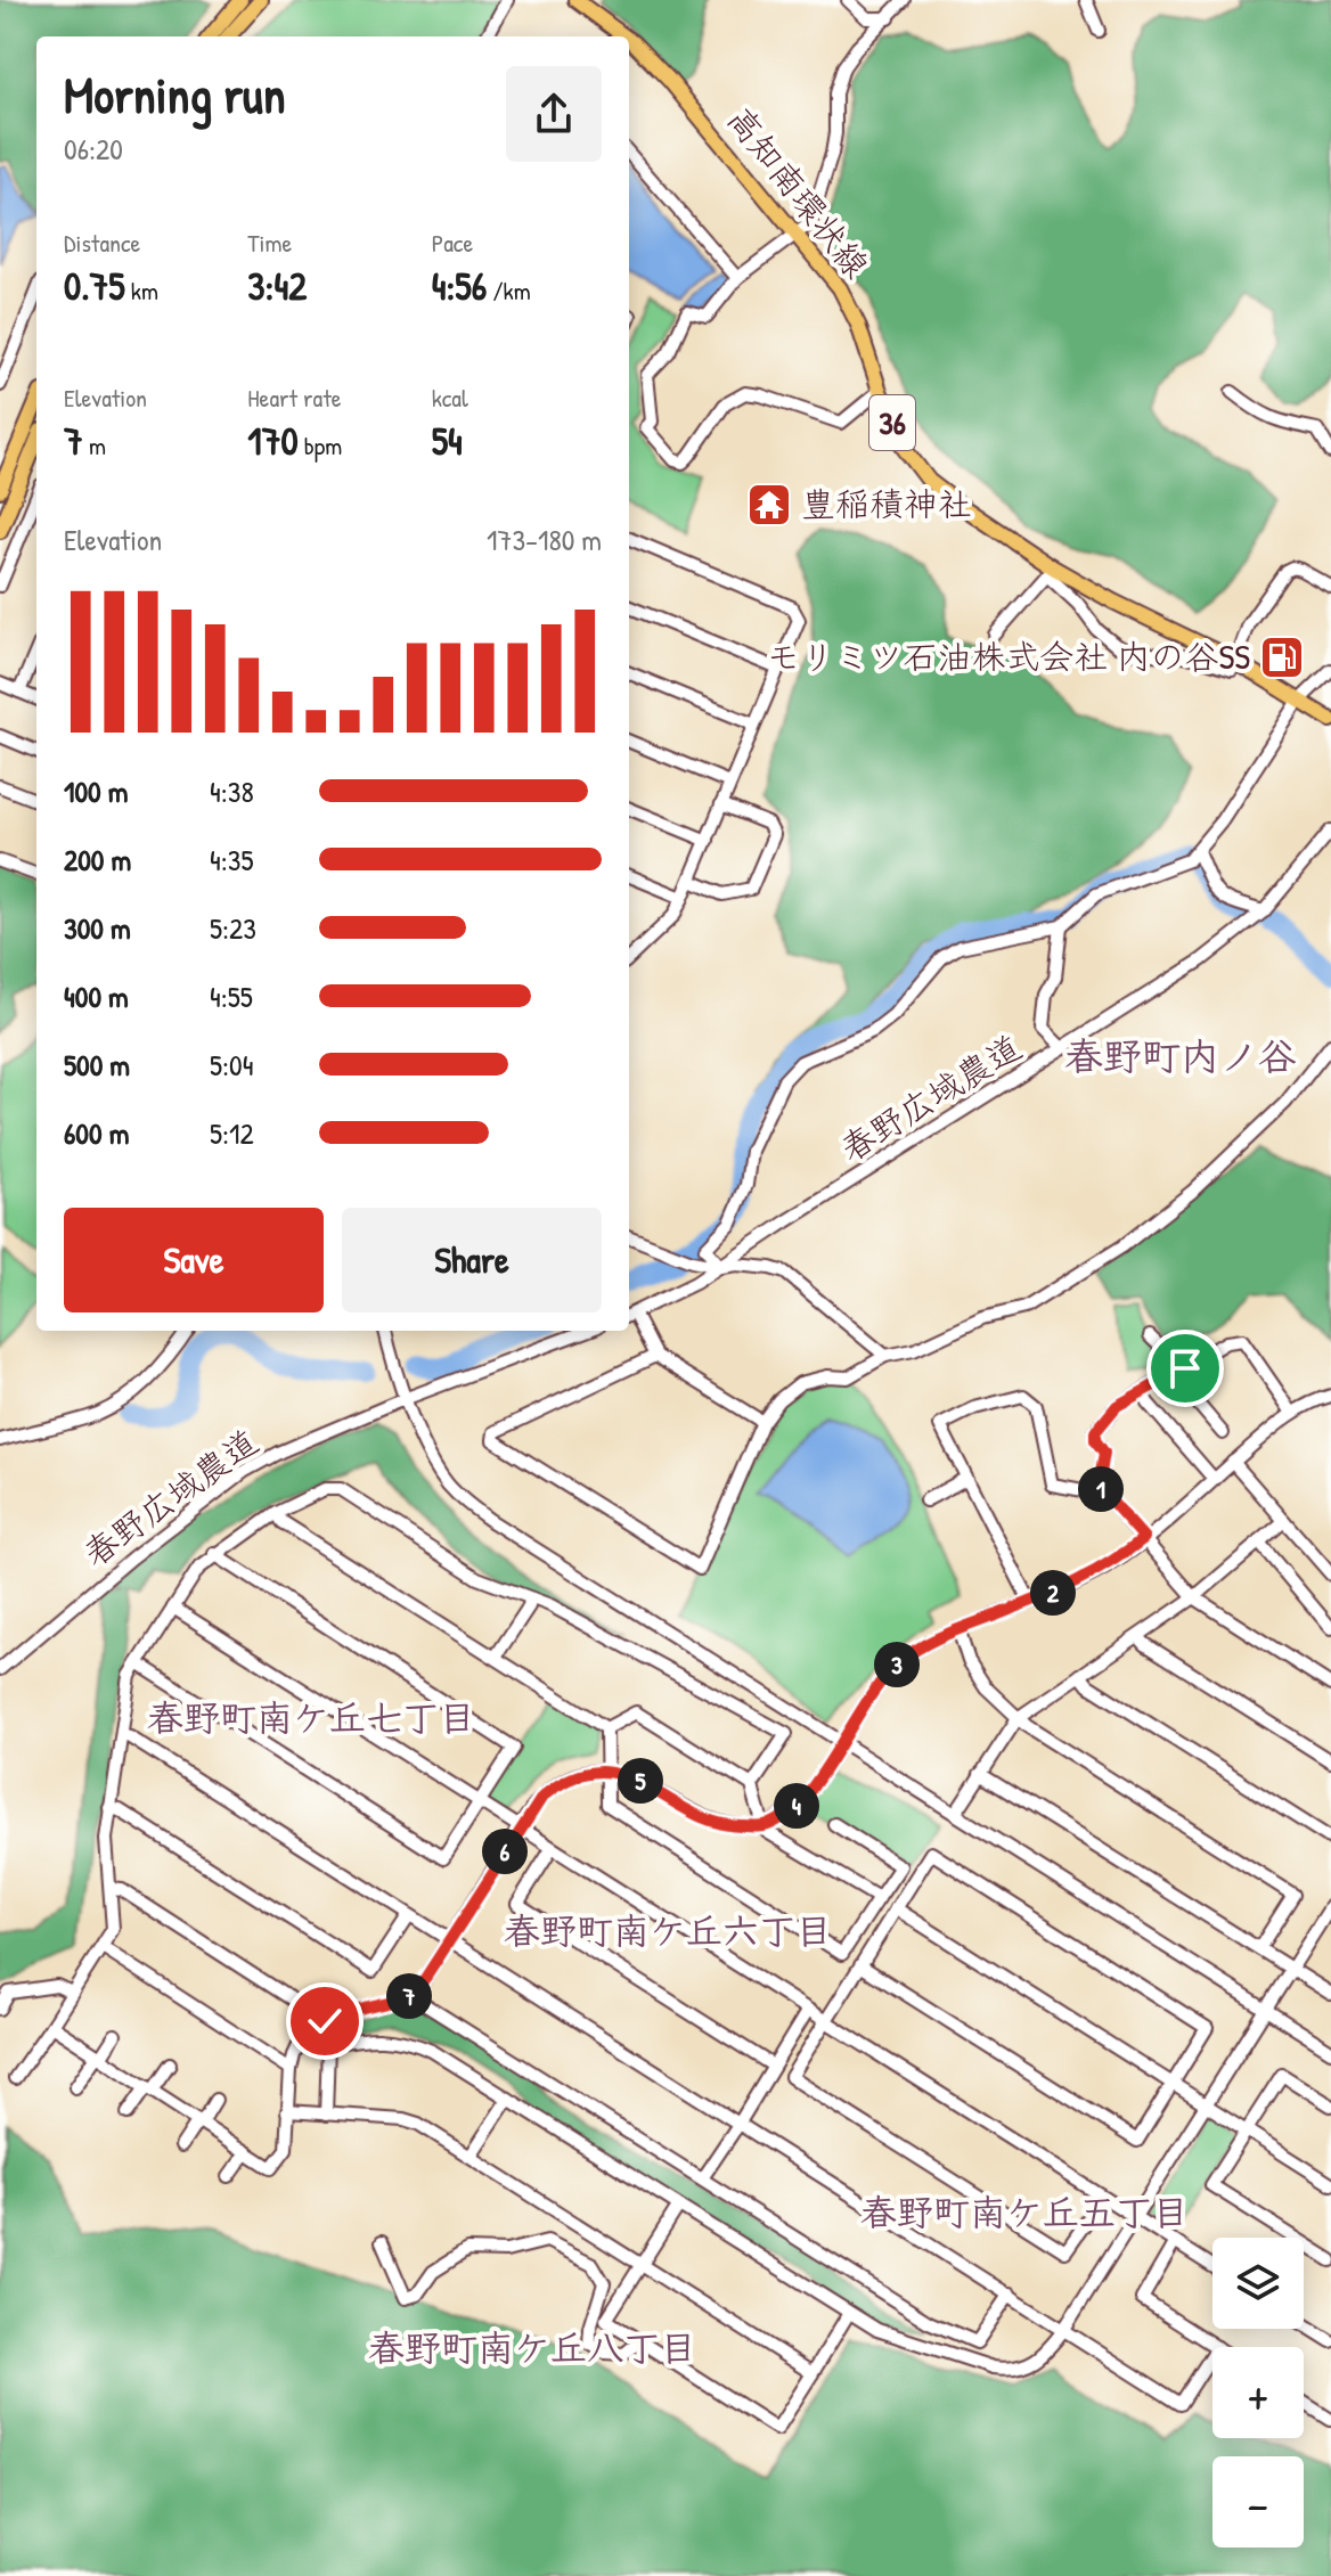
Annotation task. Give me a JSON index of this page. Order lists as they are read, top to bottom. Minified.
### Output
{"streets":{"main road":["高知南環状線","36"],"street":["春野広域農道"]},"districts":["春野町内ノ谷","春野町南ケ丘七丁目","春野町南ケ丘六丁目","春野町南ケ丘五丁目","春野町南ケ丘八丁目"],"places":{"temple":["豊稲積神社"],"fuel station":["モリミツ石油株式会社 内の谷SS"]},"page":{"heading":["Morning run","06:20"],"stats":[["Distance","0.75 km"],["Time","3:42"],["Pace","4:56 /km"],["Elevation","7 m"],["Heart rate","170 bpm"],["kcal","54"]],"chart":["Elevation","173–180 m"],"list":[{"name":"100 m","note":"4:38"},{"name":"200 m","note":"4:35"},{"name":"300 m","note":"5:23"},{"name":"400 m","note":"4:55"},{"name":"500 m","note":"5:04"},{"name":"600 m","note":"5:12"}],"buttons":["Save","Share"],"pins":["1","2","3","5","4","6","7"],"map_buttons":["+","−"]}}
